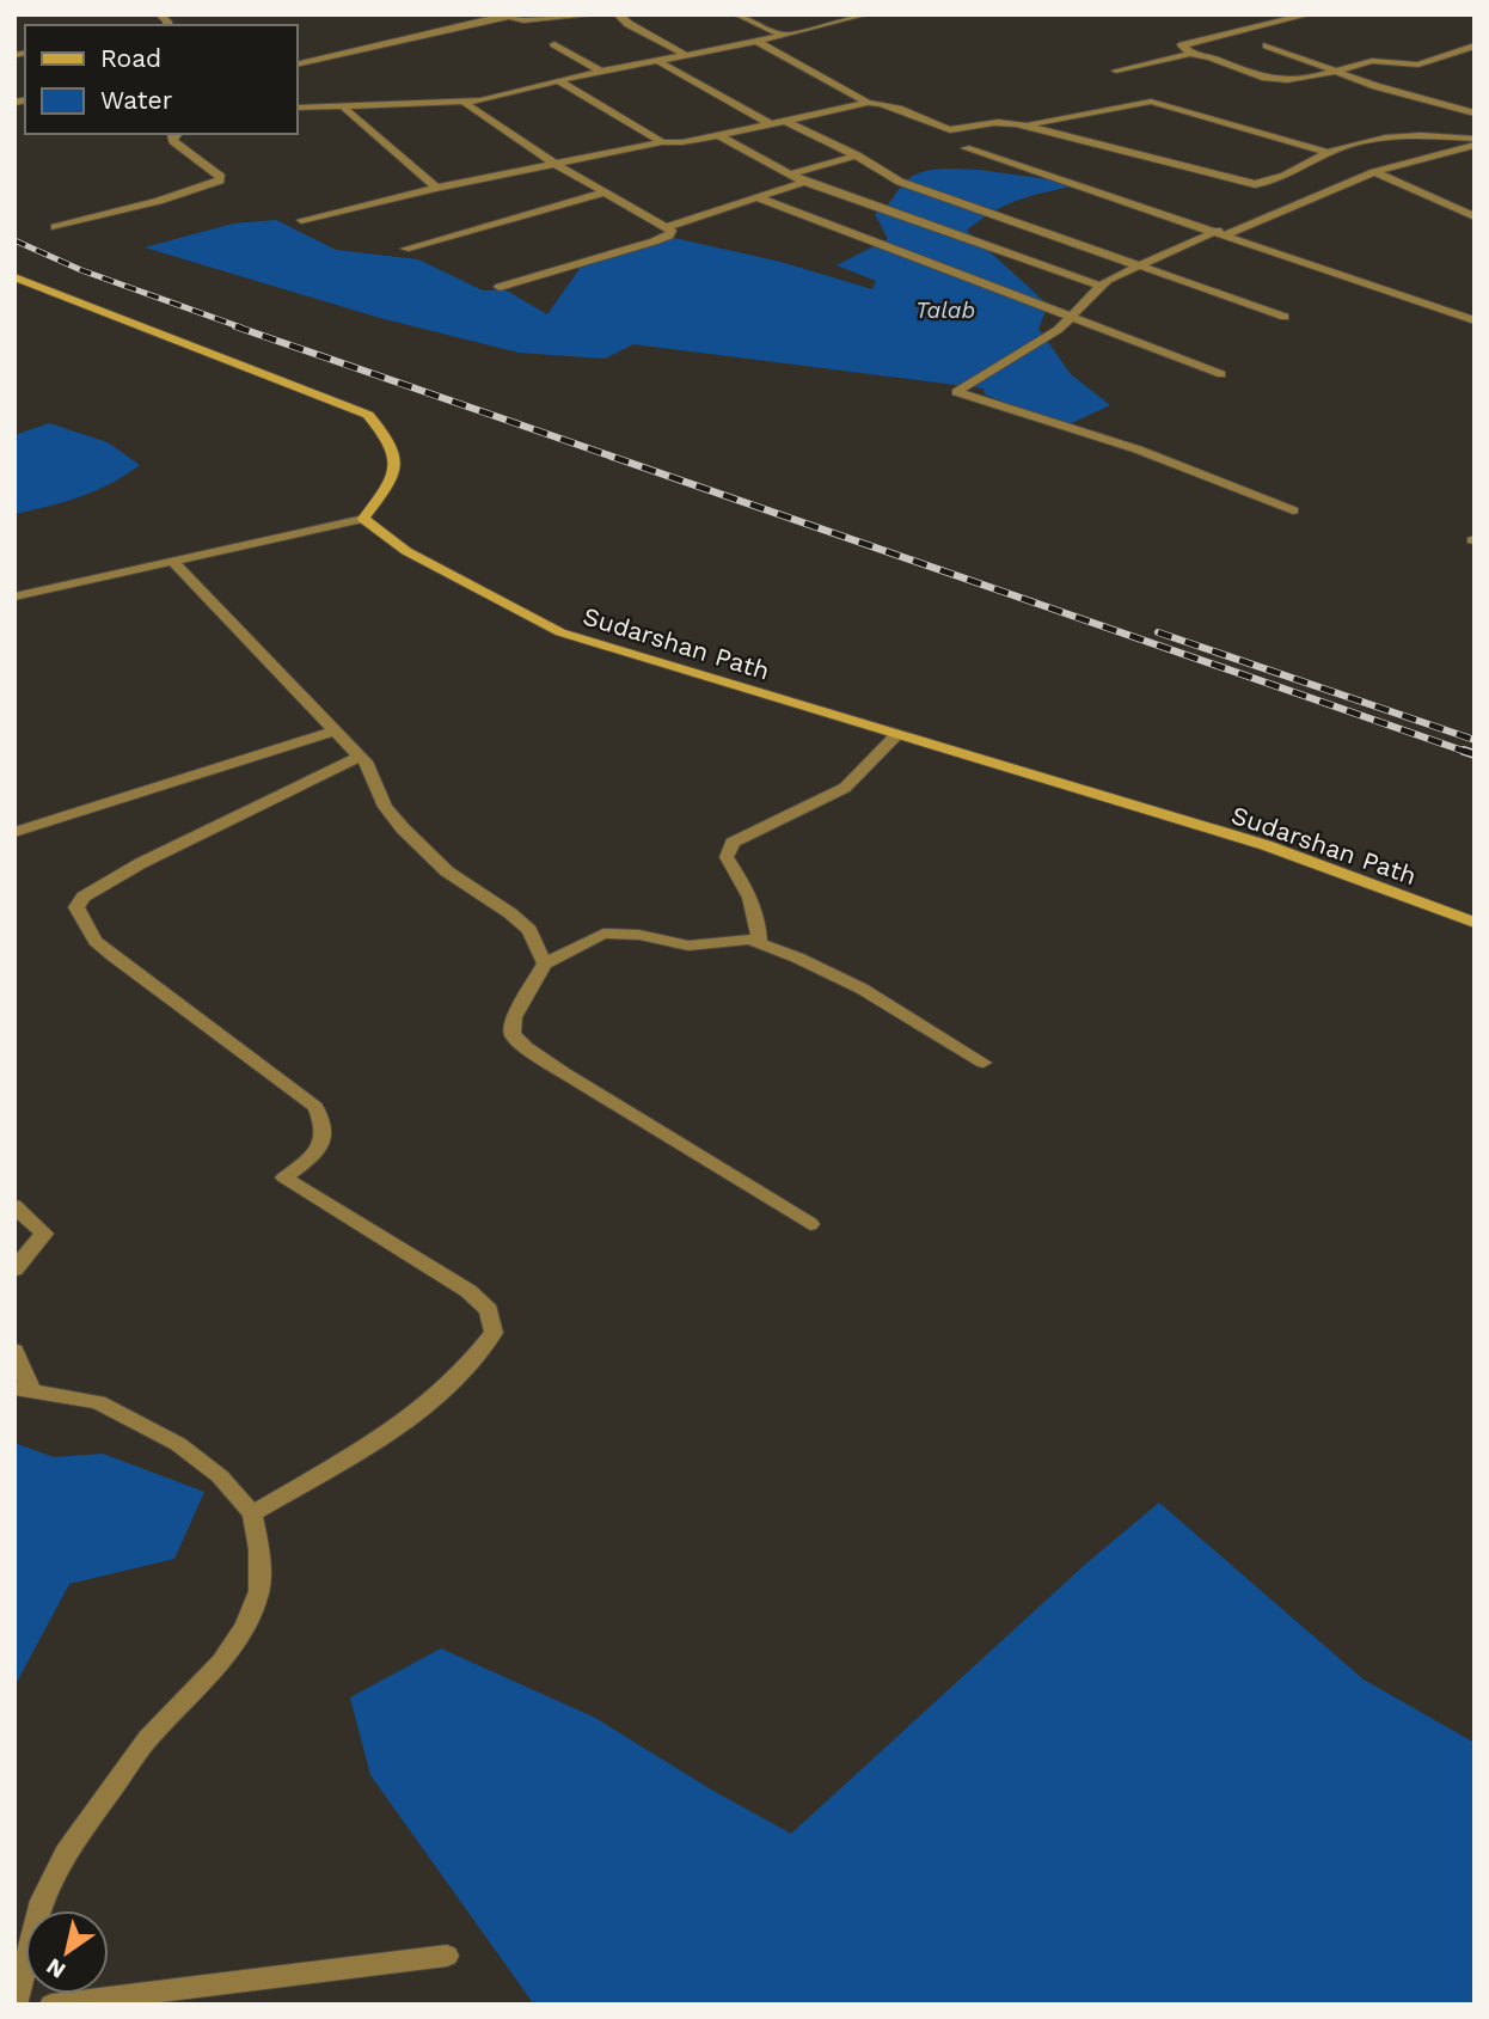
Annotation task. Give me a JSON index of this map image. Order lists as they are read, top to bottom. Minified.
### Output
{"streets":{"main road":["Sudarshan Path"]},"water":["Talab"],"legend":["Road","Water"],"north":"bottom left"}
